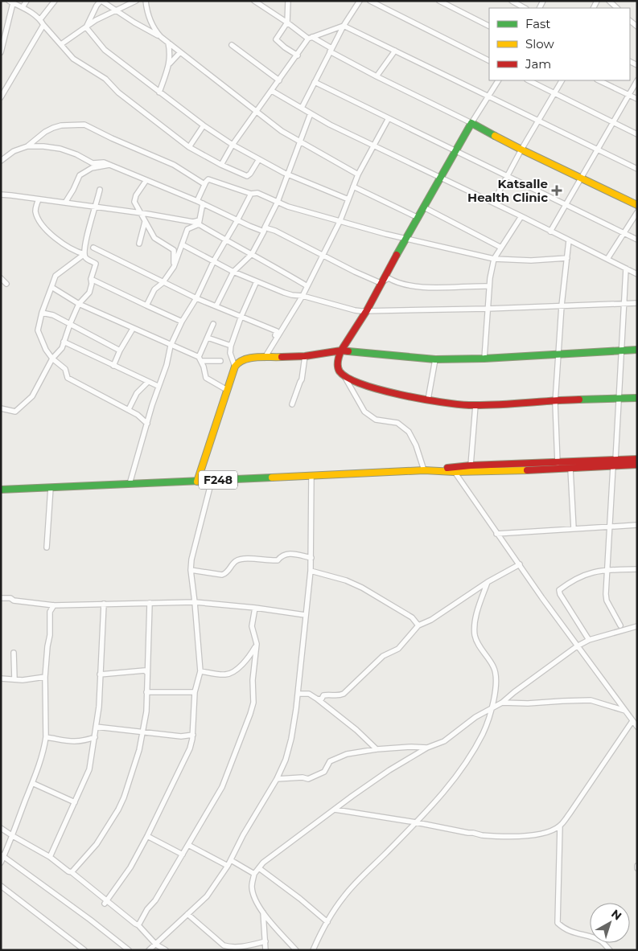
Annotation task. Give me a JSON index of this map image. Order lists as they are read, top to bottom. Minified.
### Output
{"streets":{"street":["F248"]},"places":{"health":["Katsalle Health Clinic"]},"legend":["Fast","Slow","Jam"],"north":"top right"}
